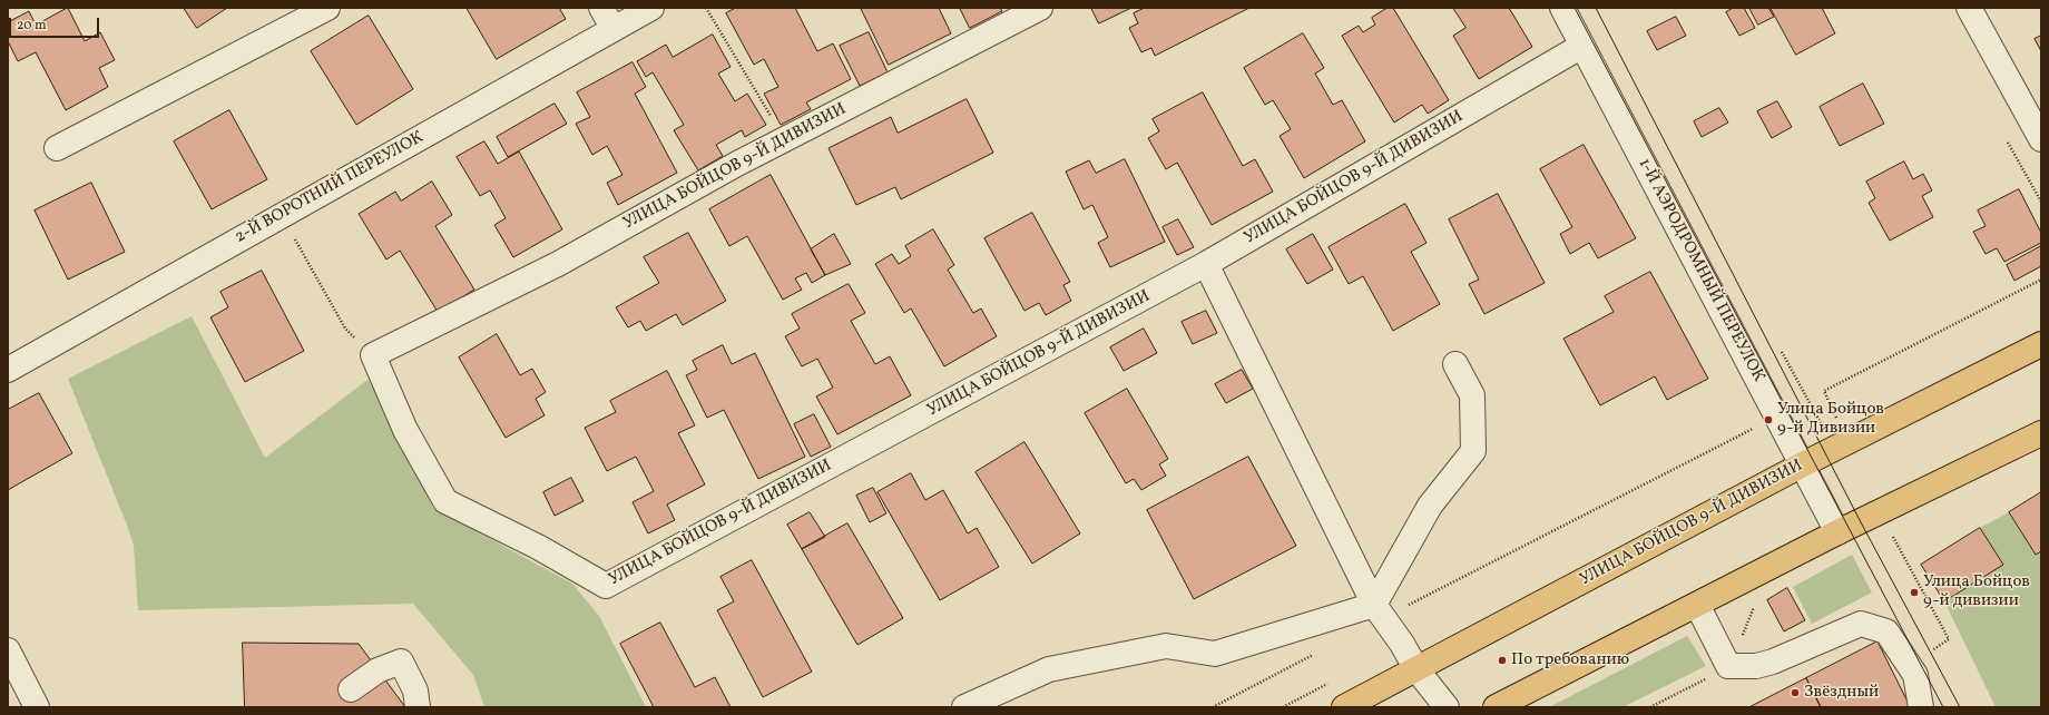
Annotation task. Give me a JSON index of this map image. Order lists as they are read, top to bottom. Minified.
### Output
{"streets":{"main road":["УЛИЦА БОЙЦОВ 9-Й ДИВИЗИИ"],"street":["2-Й ВОРОТНИЙ ПЕРЕУЛОК","1-Й АЭРОДРОМНЫЙ ПЕРЕУЛОК"]},"crossings":[["УЛИЦА БОЙЦОВ 9-Й ДИВИЗИИ","1-Й АЭРОДРОМНЫЙ ПЕРЕУЛОК"]],"places":["Улица Бойцов 9-й Дивизии","Улица Бойцов 9-й дивизии","По требованию","Звёздный"],"scale_bar":"20 m"}
